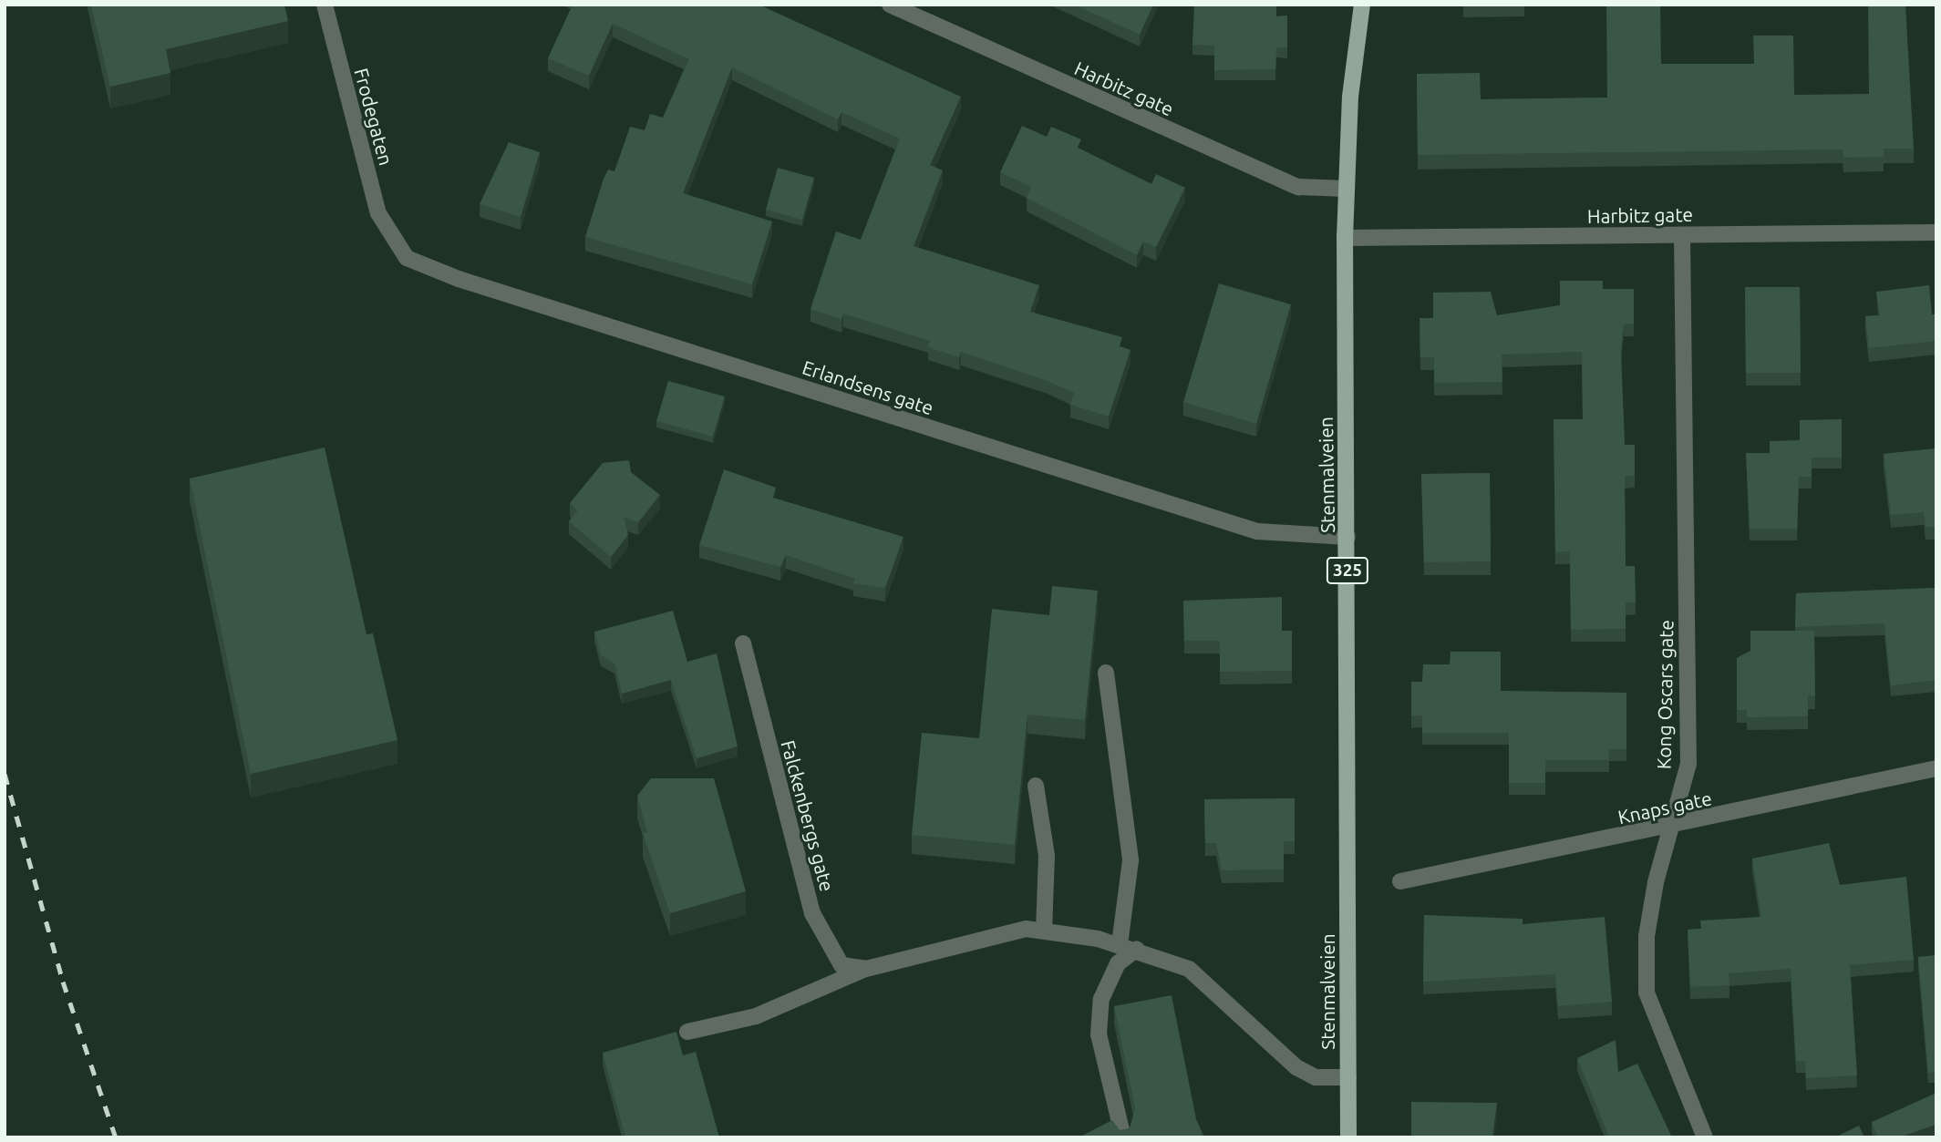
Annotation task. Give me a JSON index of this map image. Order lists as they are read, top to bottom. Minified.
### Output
{"streets":{"main road":["Stenmalveien","325"],"street":["Harbitz gate","Frodegaten","Erlandsens gate","Kong Oscars gate","Knaps gate","Falckenbergs gate"]},"crossings":[["Harbitz gate","Stenmalveien"],["Harbitz gate","Kong Oscars gate"],["Frodegaten","Erlandsens gate"],["Erlandsens gate","Stenmalveien"],["Kong Oscars gate","Knaps gate"]]}
